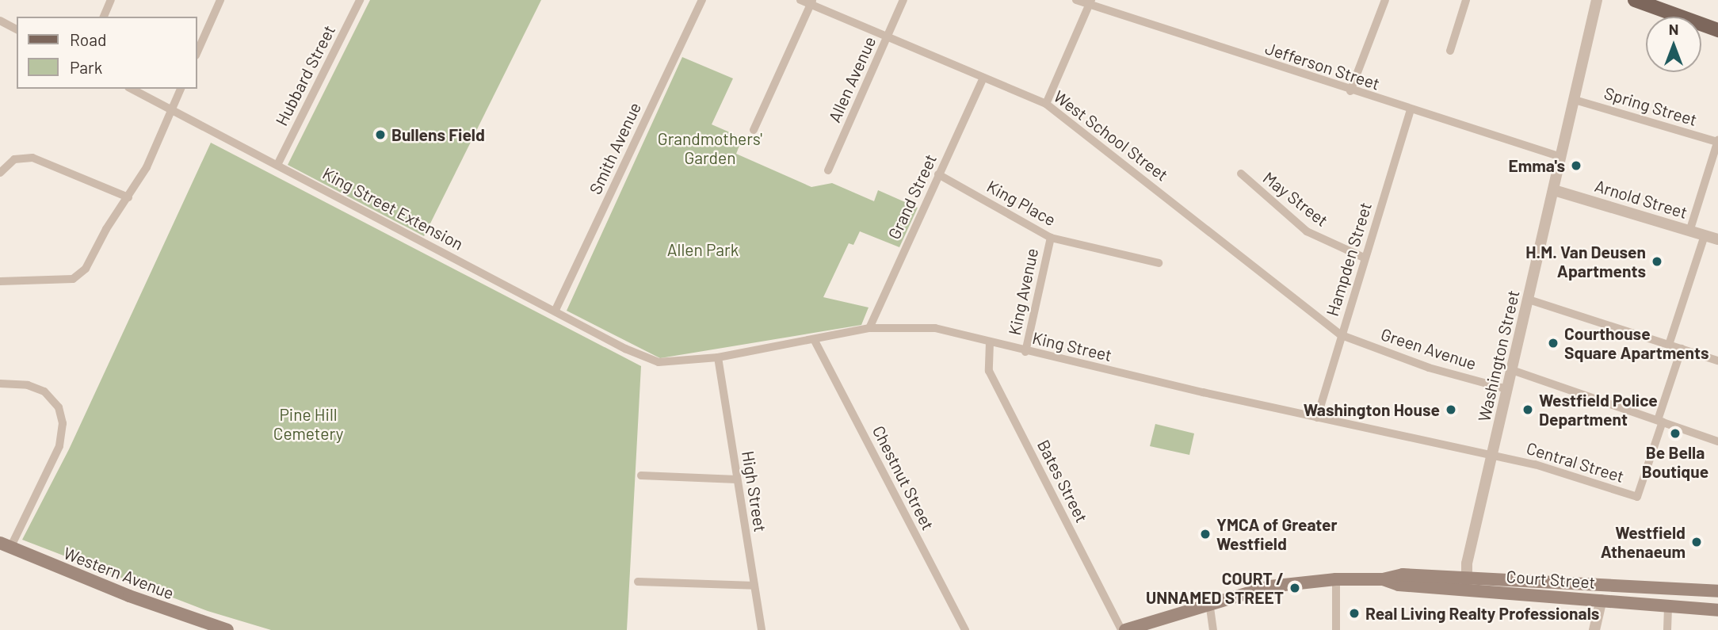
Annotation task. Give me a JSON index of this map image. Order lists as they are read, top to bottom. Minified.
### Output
{"streets":{"main road":["Western Avenue","Court Street"],"street":["Jefferson Street","Hubbard Street","Allen Avenue","Spring Street","West School Street","Smith Avenue","Grand Street","May Street","Arnold Street","King Place","King Street Extension","Hampden Street","King Avenue","King Street","Green Avenue","Washington Street","Central Street","Chestnut Street","Bates Street","High Street"]},"crossings":[["Jefferson Street","Hampden Street"],["Jefferson Street","Washington Street"],["Hubbard Street","King Street Extension"],["Allen Avenue","West School Street"],["Spring Street","Washington Street"],["West School Street","Grand Street"],["West School Street","Hampden Street"],["West School Street","Green Avenue"],["Smith Avenue","King Street Extension"],["Grand Street","King Place"],["Grand Street","King Street"],["May Street","Hampden Street"],["Arnold Street","Washington Street"],["King Place","King Avenue"],["King Street Extension","King Street"],["Hampden Street","King Street"],["Hampden Street","Green Avenue"],["King Avenue","King Street"],["King Street","Washington Street"],["King Street","Central Street"],["King Street","Chestnut Street"],["King Street","Bates Street"],["King Street","High Street"],["Green Avenue","Washington Street"],["Washington Street","Central Street"],["Washington Street","Court Street"],["Bates Street","Court Street"]],"parks":["Grandmothers' Garden","Allen Park","Pine Hill Cemetery"],"places":["Bullens Field","Emma's","H.M. Van Deusen Apartments","Courthouse Square Apartments","Washington House","Westfield Police Department","Be Bella Boutique","YMCA of Greater Westfield","Westfield Athenaeum","COURT / UNNAMED STREET","Real Living Realty Professionals"],"legend":["Road","Park"],"north":"top"}
